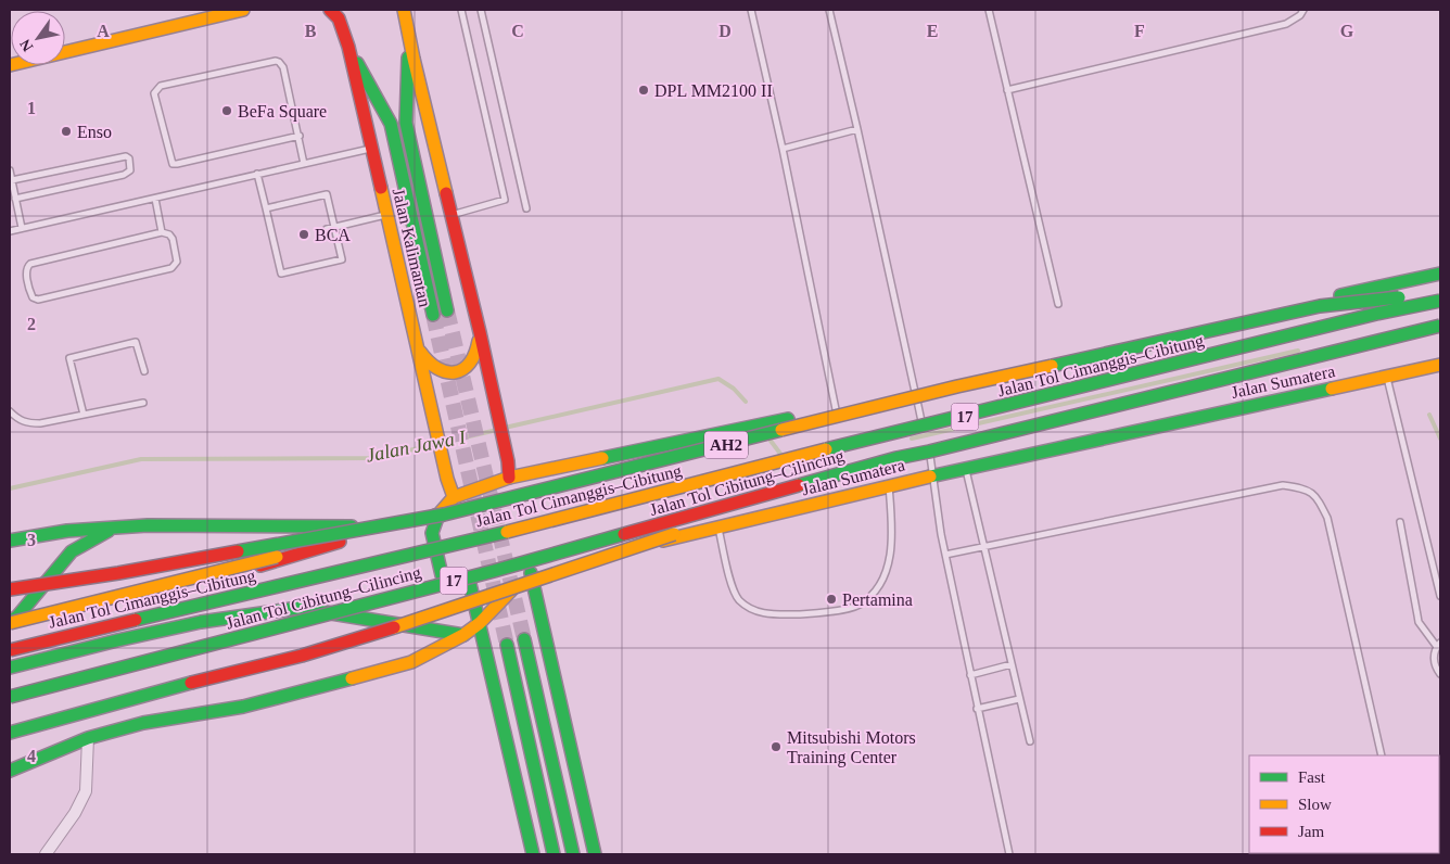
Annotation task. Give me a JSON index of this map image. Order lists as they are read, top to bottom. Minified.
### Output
{"streets":{"main road":["Jalan Kalimantan","Jalan Tol Cimanggis–Cibitung","Jalan Sumatera","17","AH2","Jalan Tol Cibitung–Cilincing"]},"crossings":[["Jalan Sumatera","AH2"],["17","Jalan Tol Cibitung–Cilincing"]],"water":["Jalan Jawa I"],"places":["DPL MM2100 II","BeFa Square","Enso","BCA","Pertamina","Mitsubishi Motors Training Center"],"legend":["Fast","Slow","Jam"],"north":"bottom left","grid":{"columns":["A","B","C","D","E","F","G"],"rows":["1","2","3","4"]}}
